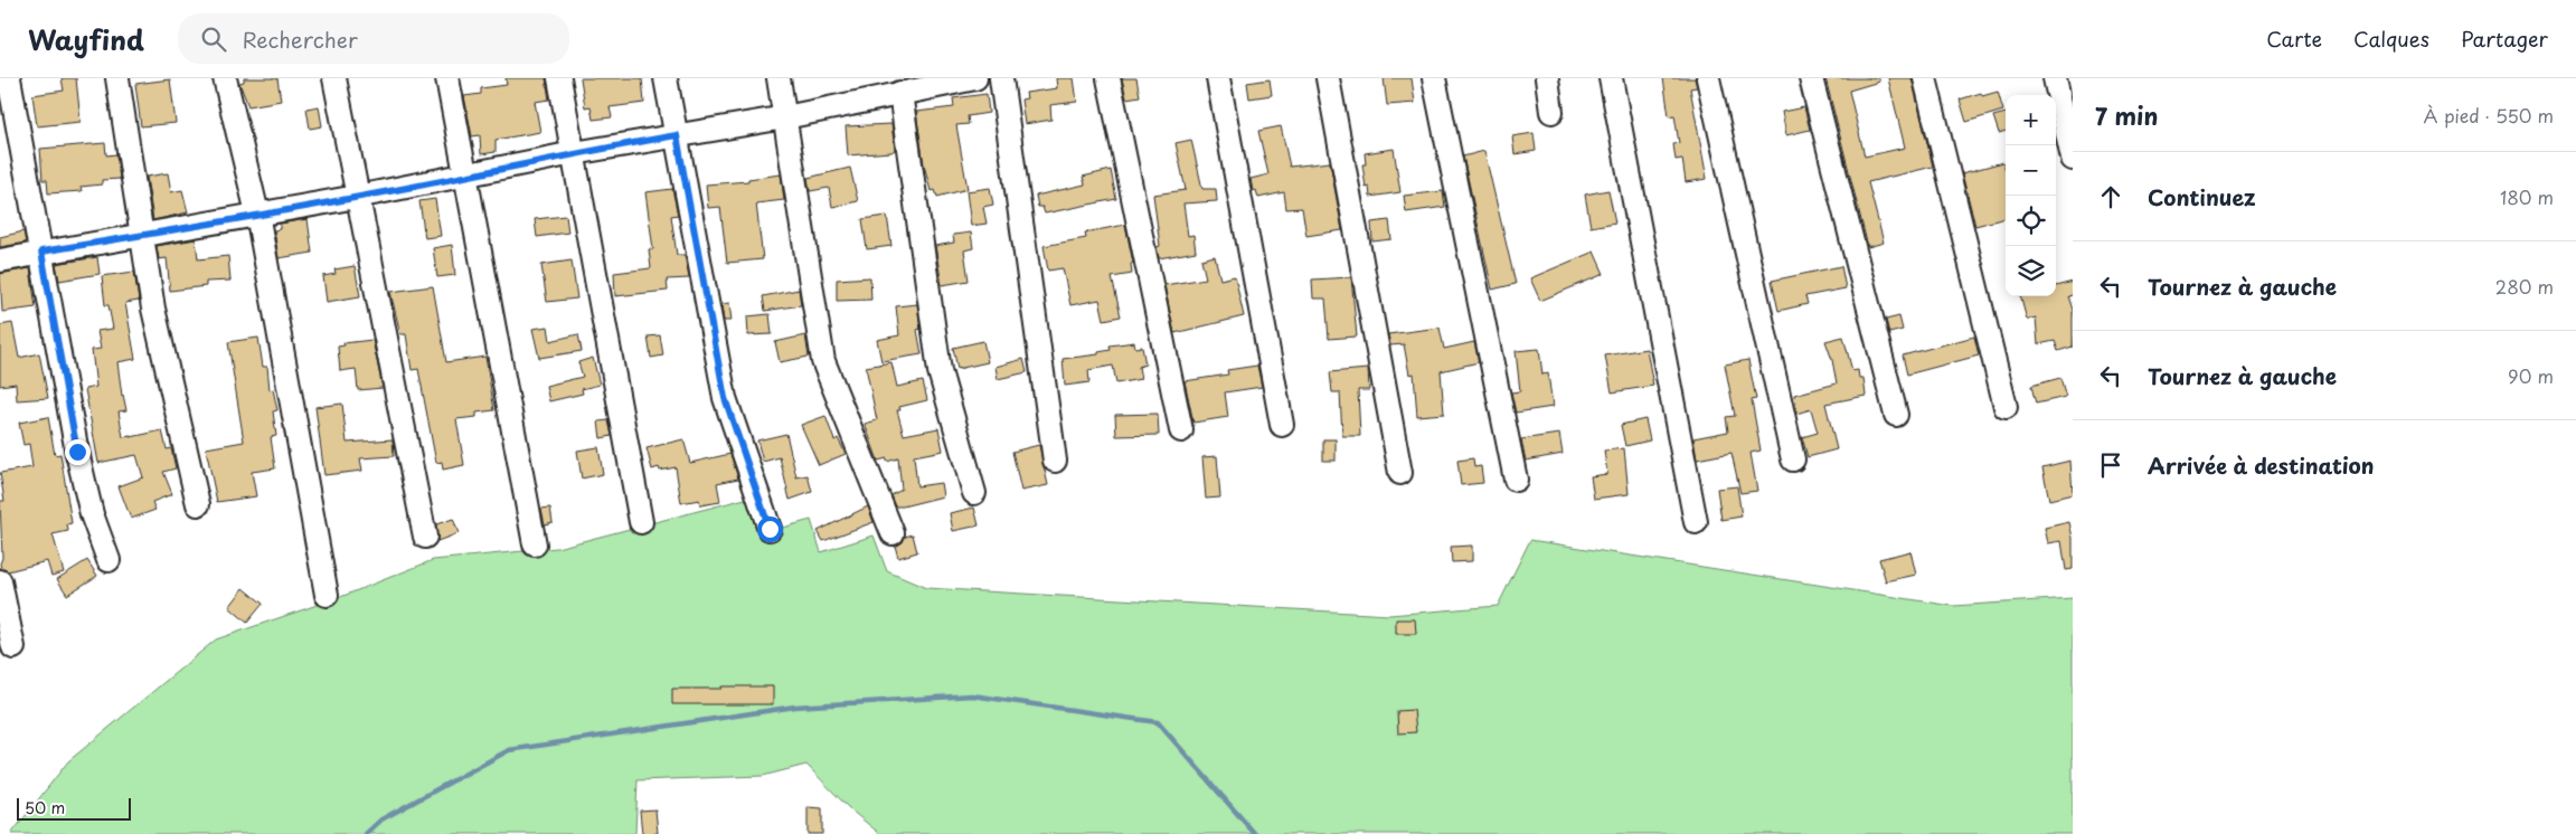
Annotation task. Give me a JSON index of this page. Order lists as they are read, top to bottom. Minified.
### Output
{"scale_bar":"50 m","page":{"header":"Wayfind","search":"Rechercher","nav":["Carte","Calques","Partager"],"heading":["7 min","À pied · 550 m"],"map_buttons":["+","−"],"list":[["Continuez","180 m"],["Tournez à gauche","280 m"],["Tournez à gauche","90 m"],"Arrivée à destination"],"scale":"50 m"}}
